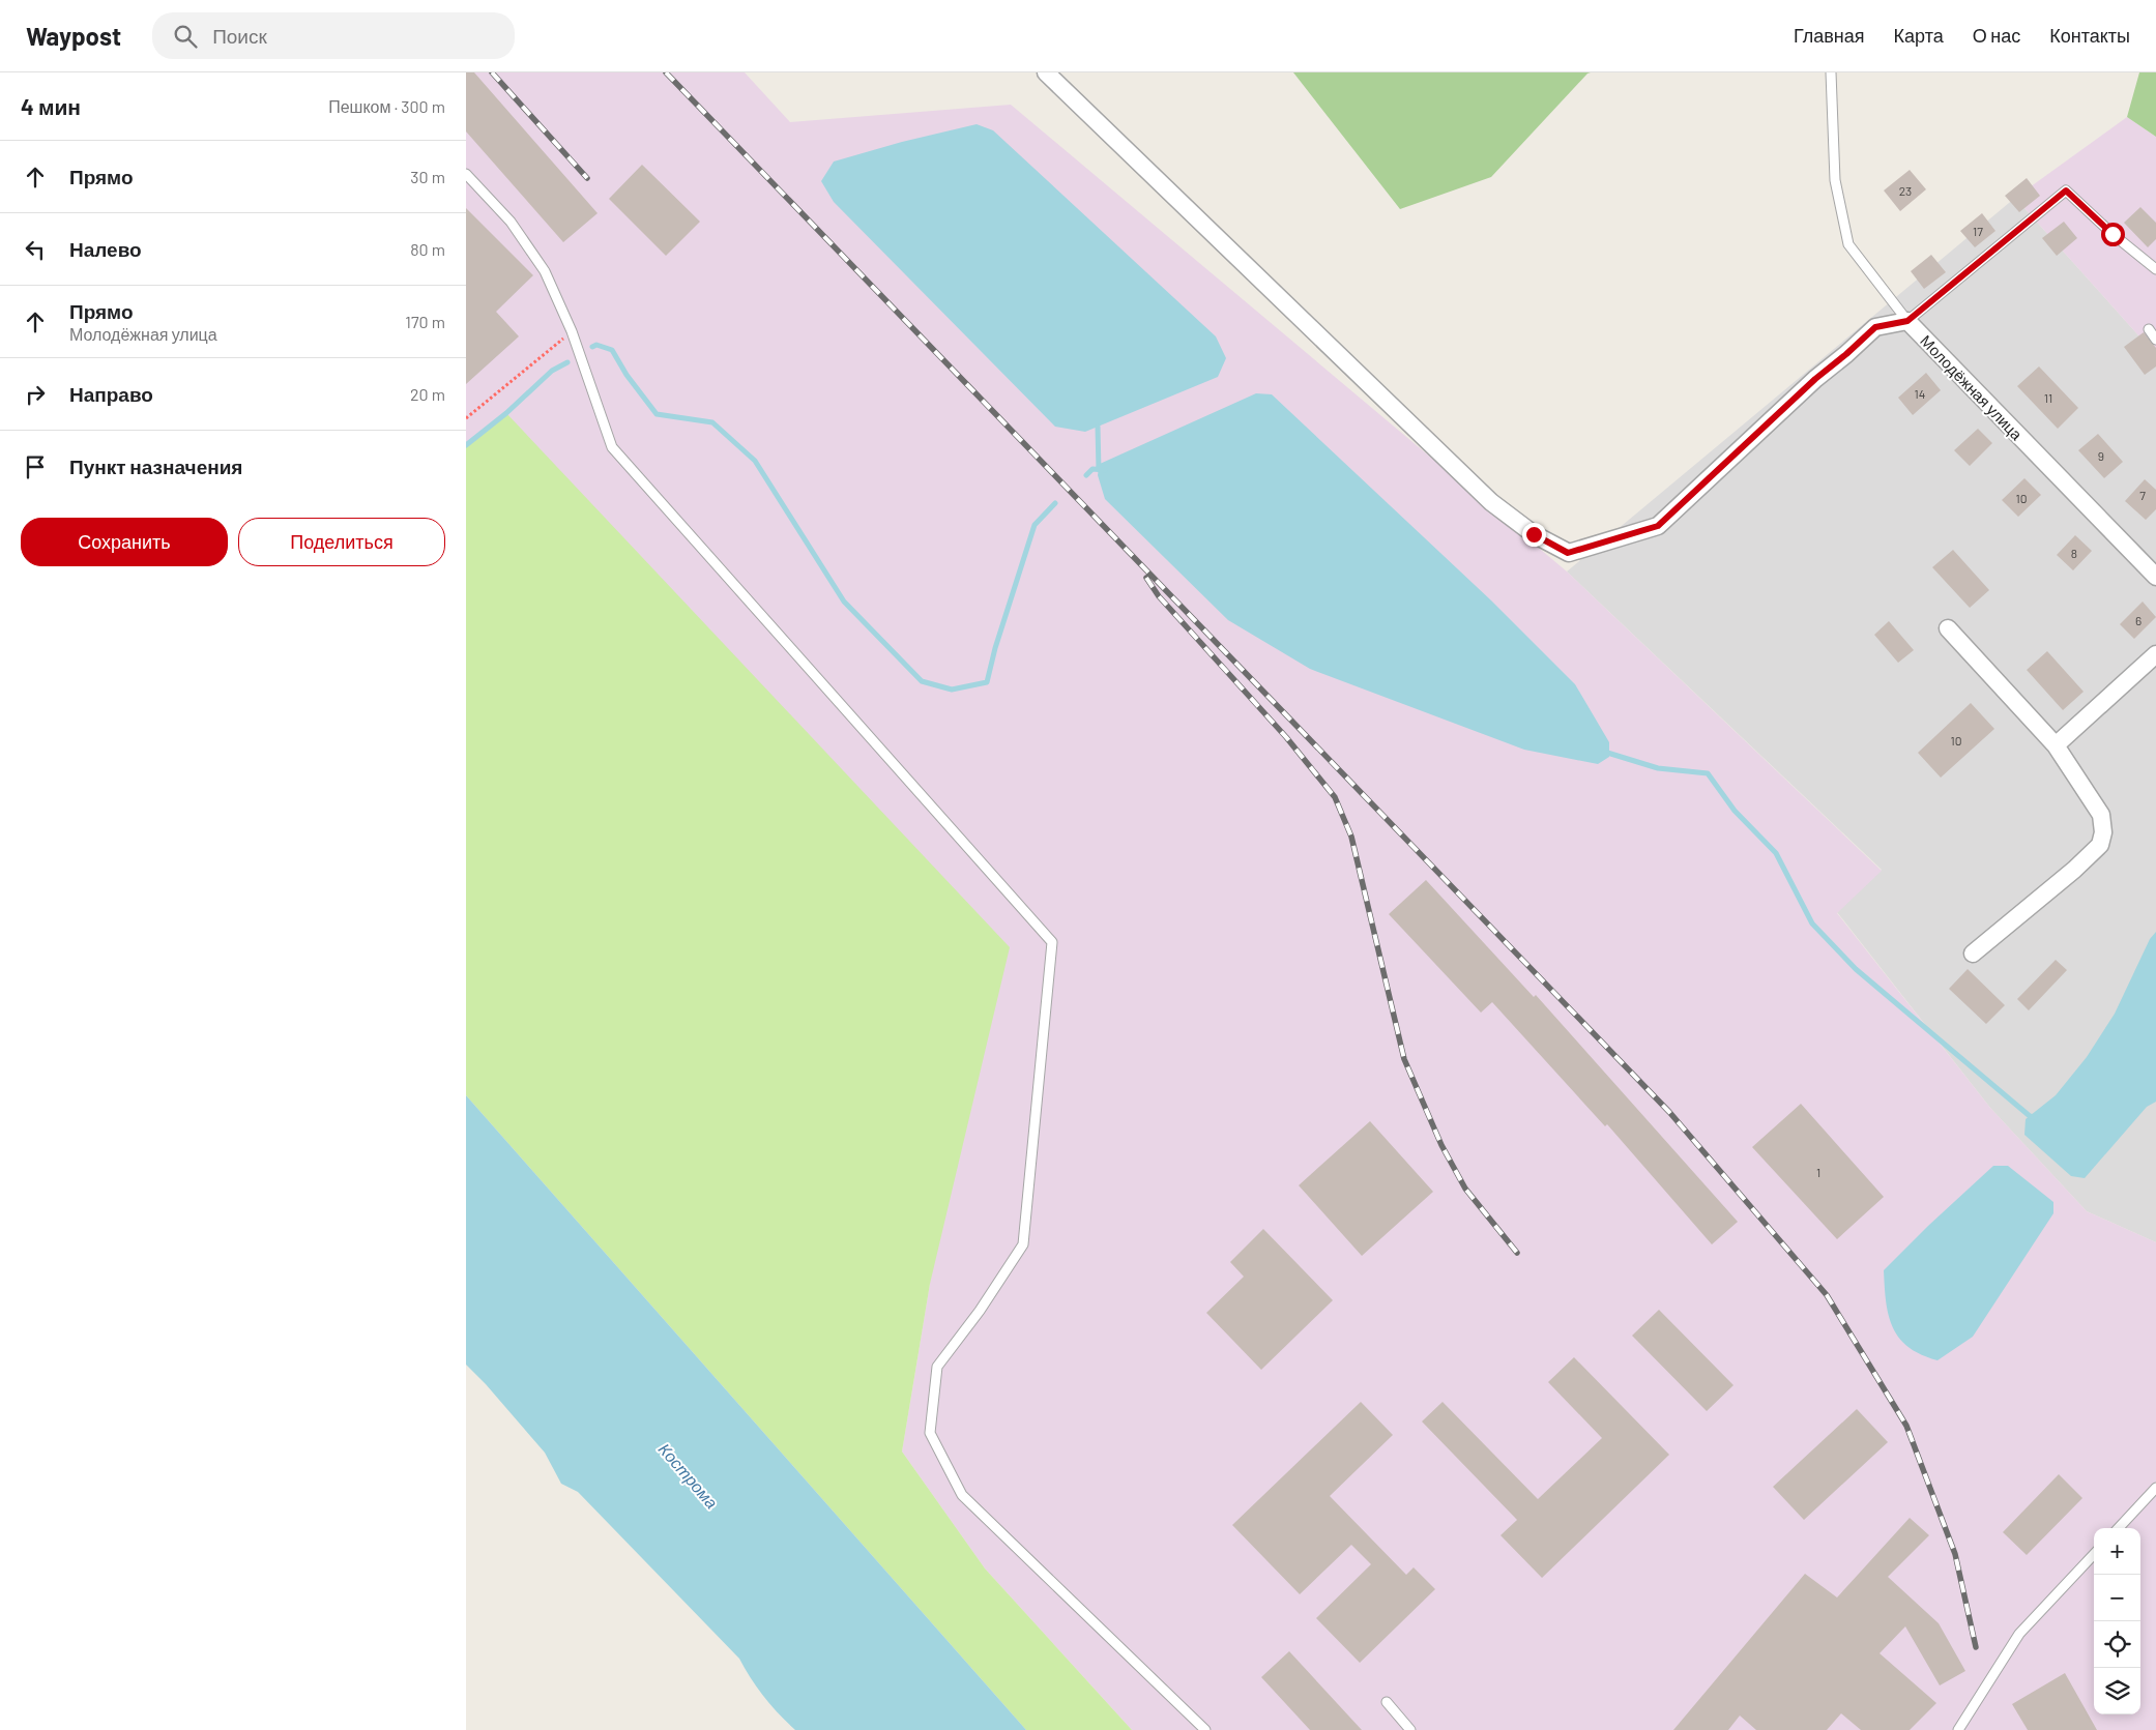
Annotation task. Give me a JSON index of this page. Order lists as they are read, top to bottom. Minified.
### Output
{"streets":{"street":["Молодёжная улица"]},"water":["Кострома"],"house_numbers":["23","17","14","11","9","7","10","8","6","10","1"],"page":{"header":"Waypost","search":"Поиск","nav":["Главная","Карта","О нас","Контакты"],"heading":["4 мин","Пешком · 300 m"],"list":[["Прямо","30 m"],["Налево","80 m"],["Прямо","Молодёжная улица","170 m"],["Направо","20 m"],"Пункт назначения"],"buttons":["Сохранить","Поделиться"],"map_buttons":["+","−"]}}
